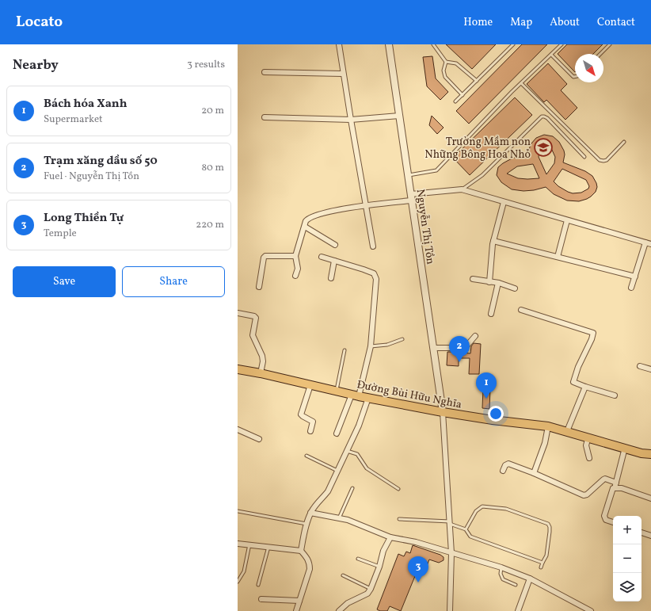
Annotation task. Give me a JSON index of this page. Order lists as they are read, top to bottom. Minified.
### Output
{"streets":{"main road":["Đường Bùi Hữu Nghĩa"],"street":["Nguyễn Thị Tồn"]},"crossings":[["Nguyễn Thị Tồn","Đường Bùi Hữu Nghĩa"]],"places":{"school or university":["Trường Mầm non Những Bông Hoa Nhỏ"]},"north":"bottom right","page":{"header":"Locato","nav":["Home","Map","About","Contact"],"heading":["Nearby","3 results"],"list":[{"mark":"1","name":"Bách hóa Xanh","note":"Supermarket","value":"20 m"},{"mark":"2","name":"Trạm xăng dầu số 50","note":"Fuel · Nguyễn Thị Tồn","value":"80 m"},{"mark":"3","name":"Long Thiền Tự","note":"Temple","value":"220 m"}],"buttons":["Save","Share"],"pins":["2","1","3"],"map_buttons":["+","−"]}}
